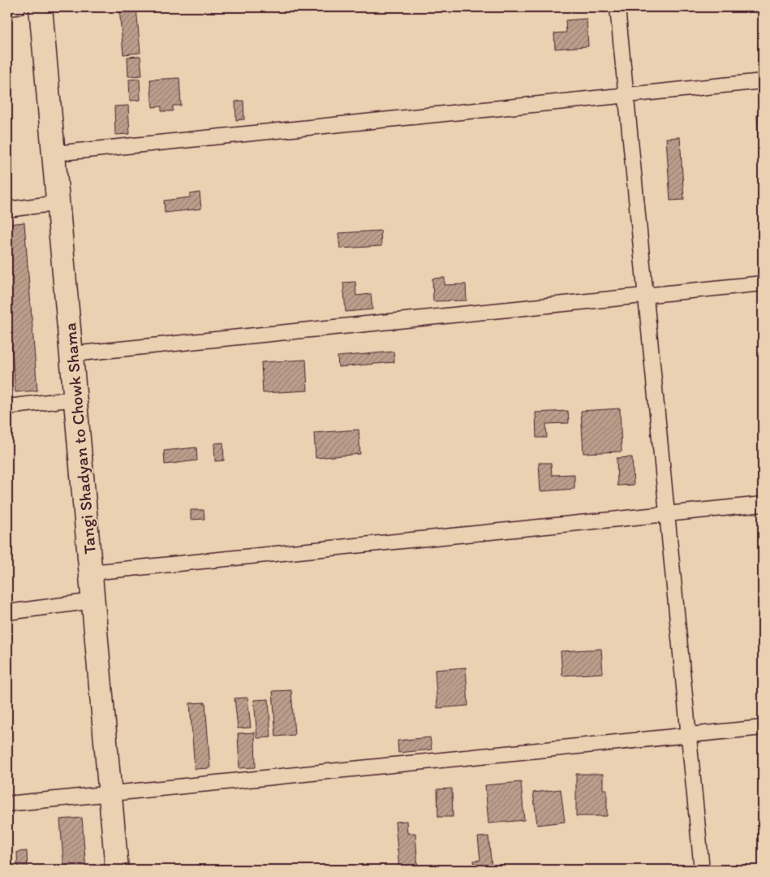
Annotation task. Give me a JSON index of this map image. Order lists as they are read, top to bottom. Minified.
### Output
{"streets":{"main road":["Tangi Shadyan to Chowk Shama"]}}
